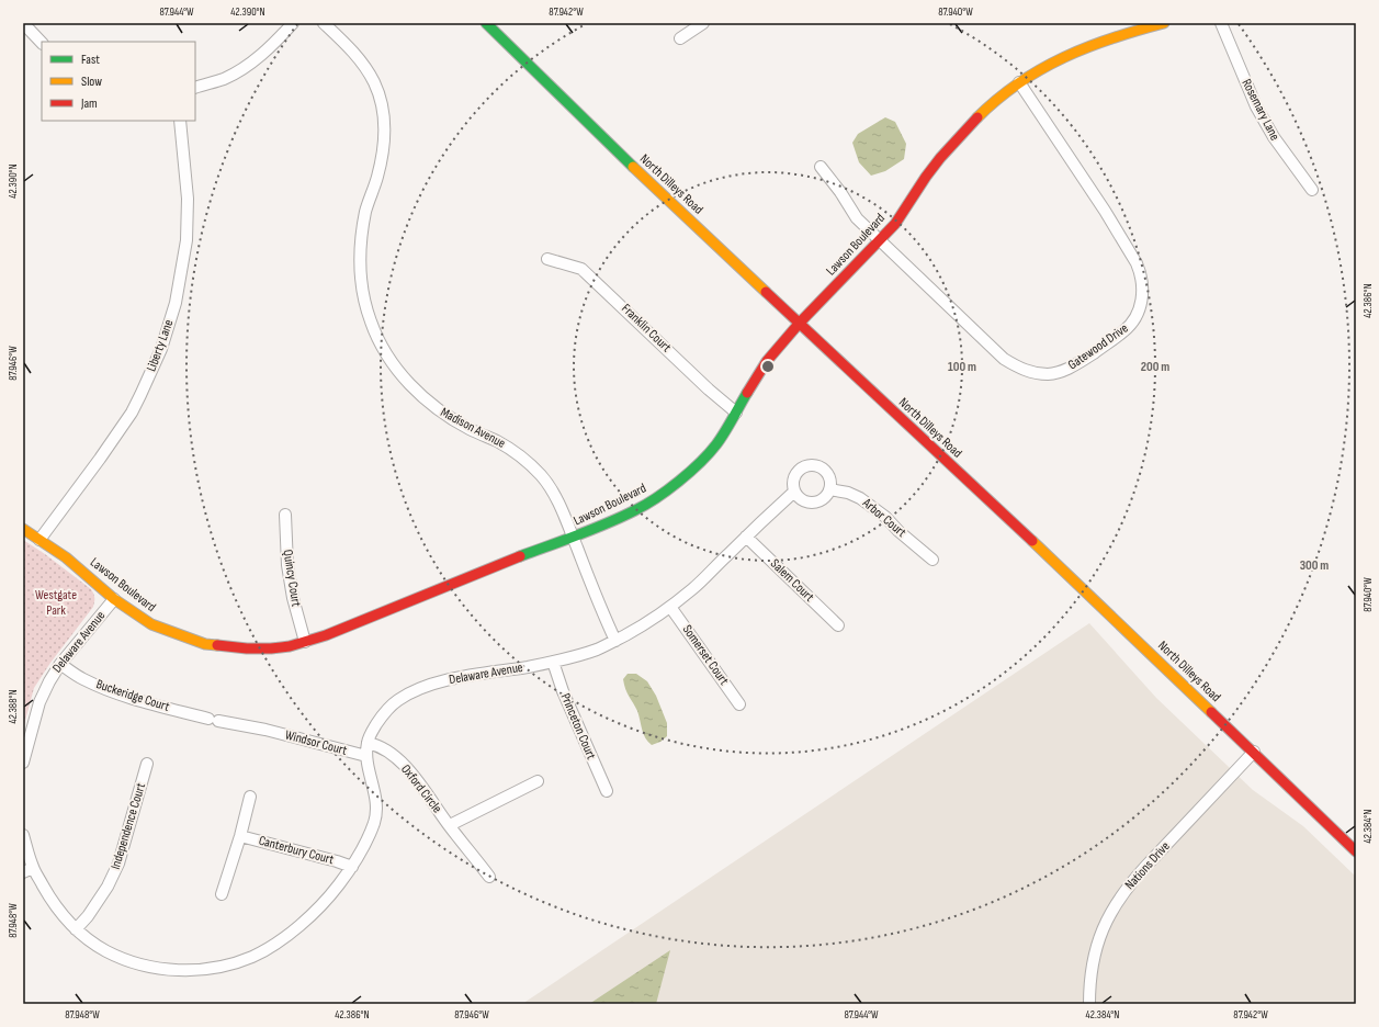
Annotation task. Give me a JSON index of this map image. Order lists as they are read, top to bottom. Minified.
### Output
{"streets":{"street":["Rosemary Lane","North Dilleys Road","Lawson Boulevard","Franklin Court","Liberty Lane","Gatewood Drive","Madison Avenue","Arbor Court","Quincy Court","Salem Court","Delaware Avenue","Somerset Court","Buckeridge Court","Princeton Court","Windsor Court","Oxford Circle","Independence Court","Canterbury Court","Nations Drive"]},"crossings":[["North Dilleys Road","Lawson Boulevard"],["North Dilleys Road","Nations Drive"],["Lawson Boulevard","Franklin Court"],["Lawson Boulevard","Liberty Lane"],["Lawson Boulevard","Gatewood Drive"],["Lawson Boulevard","Madison Avenue"],["Lawson Boulevard","Quincy Court"],["Lawson Boulevard","Delaware Avenue"],["Madison Avenue","Delaware Avenue"],["Arbor Court","Delaware Avenue"],["Salem Court","Delaware Avenue"],["Delaware Avenue","Somerset Court"],["Delaware Avenue","Buckeridge Court"],["Delaware Avenue","Princeton Court"],["Delaware Avenue","Windsor Court"],["Delaware Avenue","Oxford Circle"],["Delaware Avenue","Independence Court"],["Delaware Avenue","Canterbury Court"],["Buckeridge Court","Windsor Court"]],"parks":["Westgate Park"],"legend":["Fast","Slow","Jam"],"coordinates":["87.944°W","42.390°N","87.942°W","87.940°W","42.386°N","87.946°W","42.388°N","42.384°N","87.948°W"],"rings":["100 m","200 m","300 m"]}
